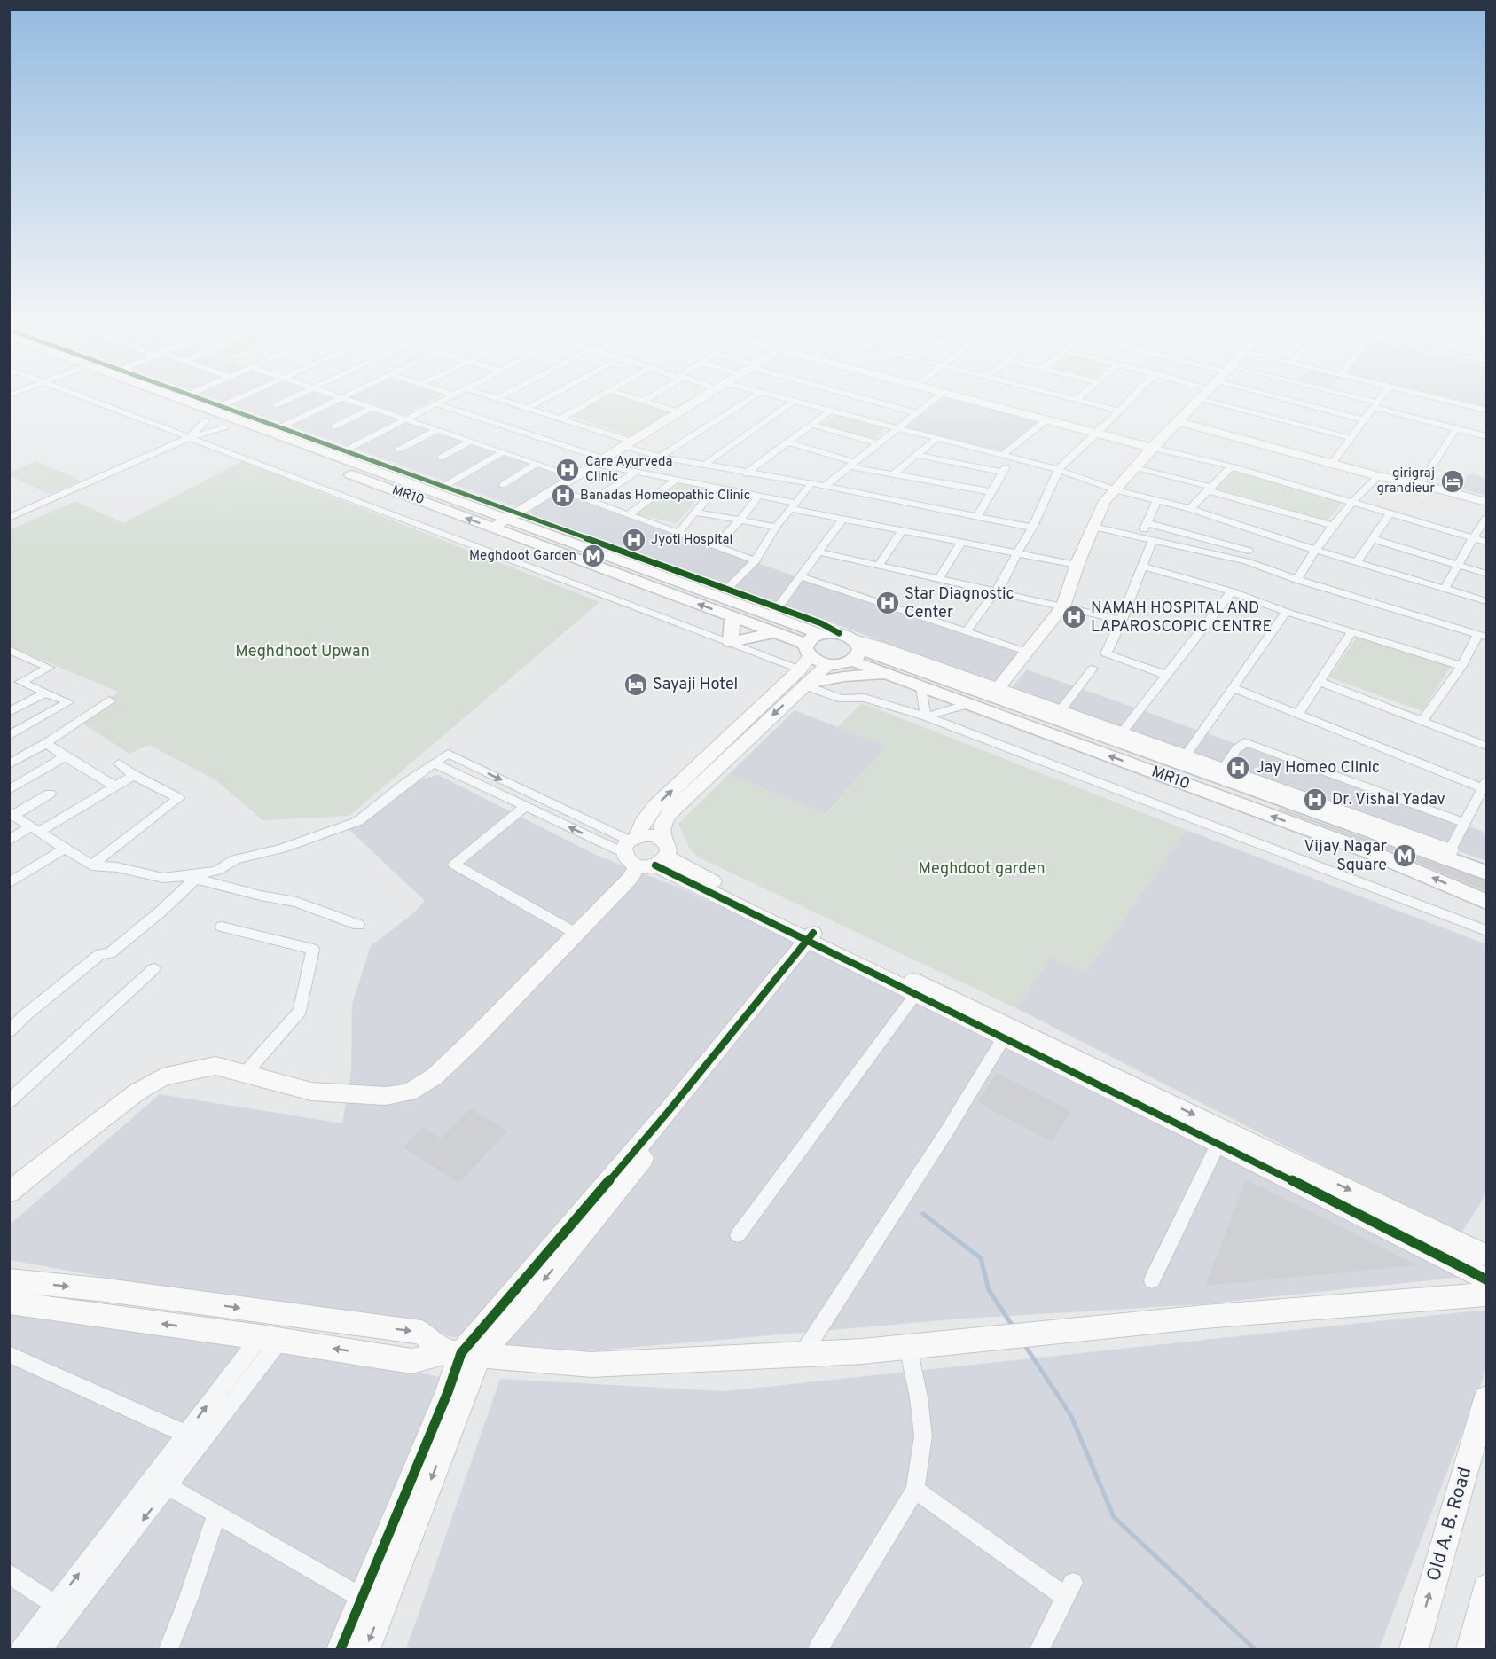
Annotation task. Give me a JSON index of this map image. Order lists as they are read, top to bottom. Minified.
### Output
{"streets":{"main road":["MR10"],"street":["Old A. B. Road"]},"one_way":["Old A. B. Road"],"parks":["Meghdhoot Upwan","Meghdoot garden"],"places":{"hospital":["Care Ayurveda Clinic","Banadas Homeopathic Clinic","Jyoti Hospital","Star Diagnostic Center","NAMAH HOSPITAL AND LAPAROSCOPIC CENTRE","Jay Homeo Clinic","Dr. Vishal Yadav"],"hotel":["girigraj grandieur","Sayaji Hotel"],"metro station":["Meghdoot Garden","Vijay Nagar Square"]}}
